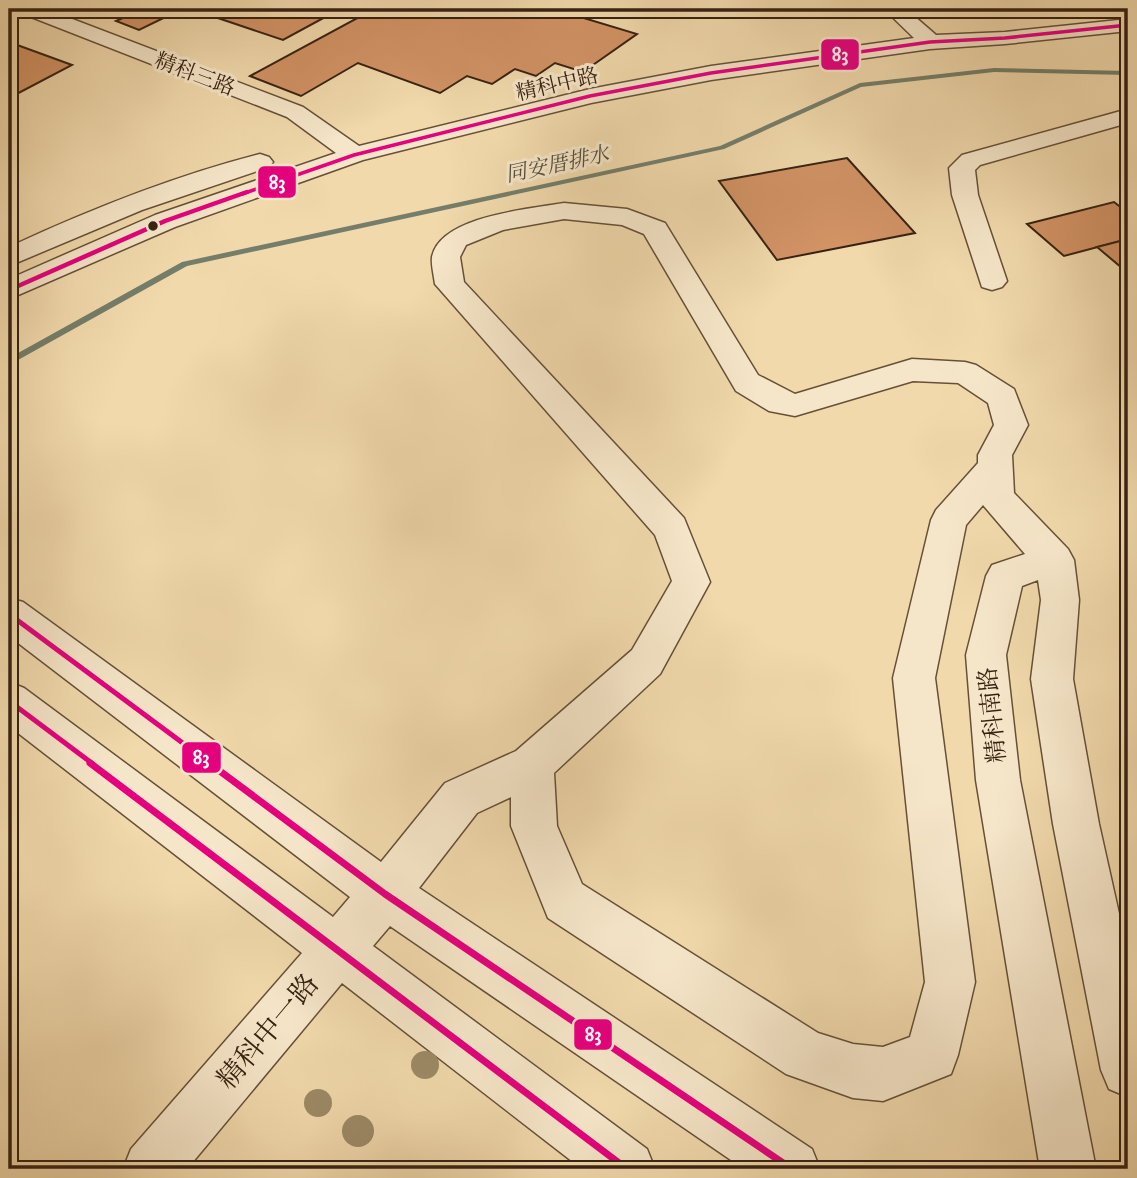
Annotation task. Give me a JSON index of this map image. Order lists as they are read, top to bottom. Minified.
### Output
{"streets":{"street":["精科三路","精科中路","精科南路","精科中一路"]},"crossings":[["精科三路","精科中路"]],"water":["同安厝排水"],"lines":["transit line 83"]}
